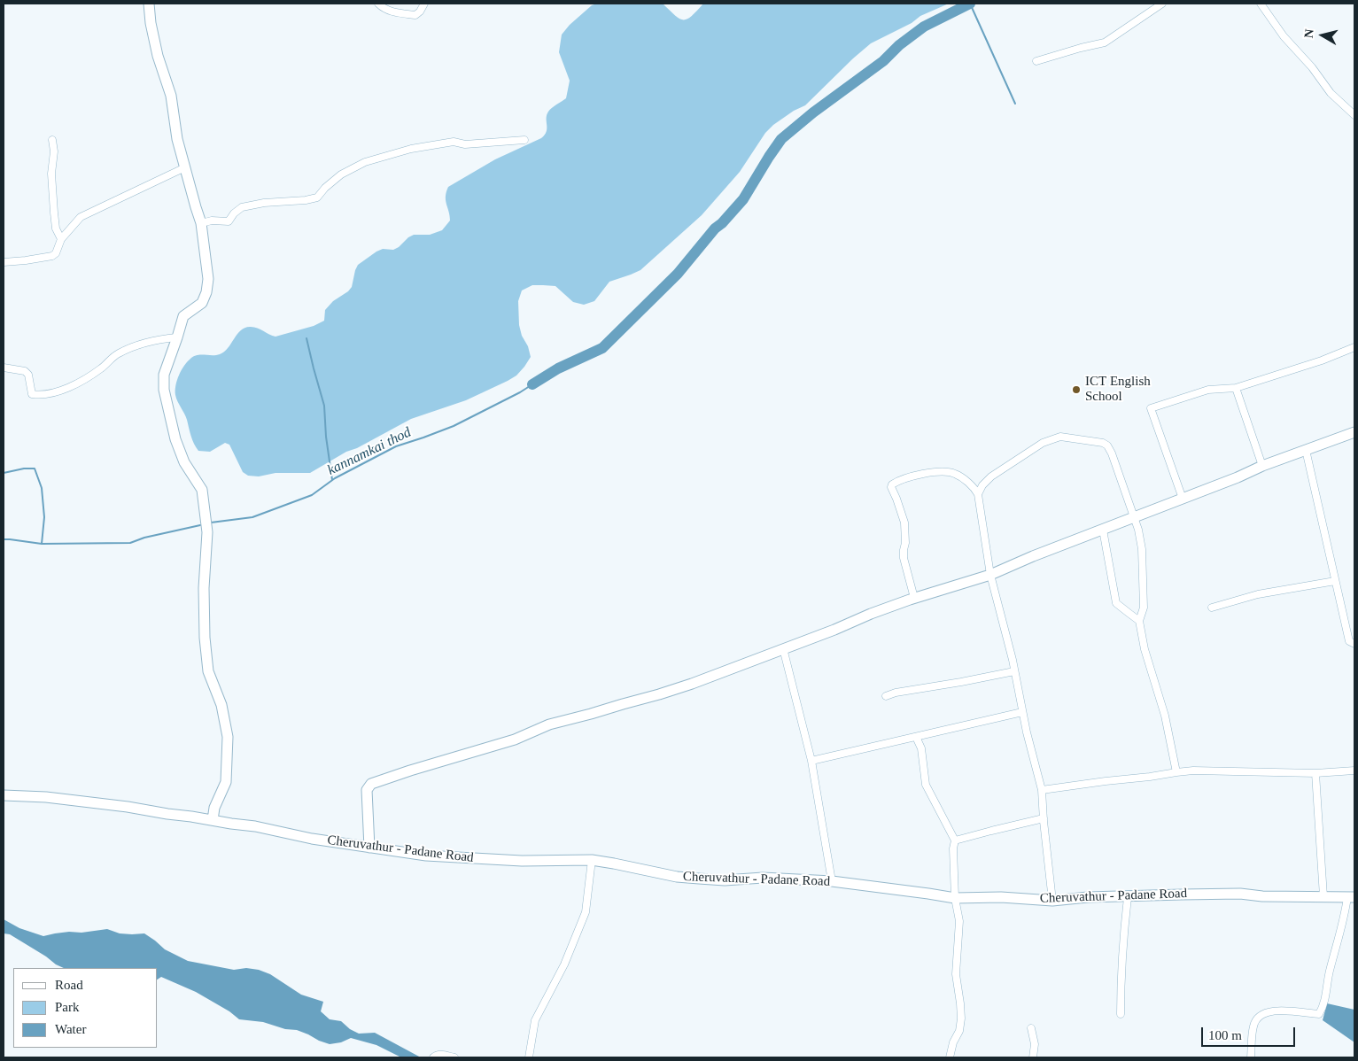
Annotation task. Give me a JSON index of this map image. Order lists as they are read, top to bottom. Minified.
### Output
{"streets":{"street":["Cheruvathur - Padane Road"]},"water":["kannamkai thod"],"places":["ICT English School"],"legend":["Road","Park","Water"],"scale_bar":"100 m","north":"left"}
